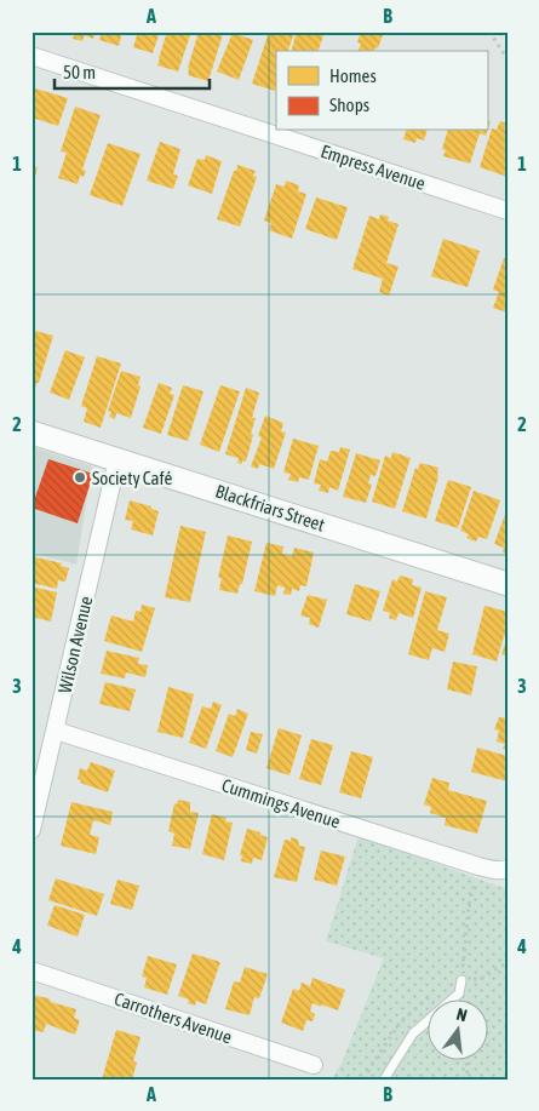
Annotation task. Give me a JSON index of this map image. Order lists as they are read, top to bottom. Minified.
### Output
{"streets":{"street":["Empress Avenue","Blackfriars Street","Wilson Avenue","Cummings Avenue","Carrothers Avenue"]},"crossings":[["Blackfriars Street","Wilson Avenue"],["Wilson Avenue","Cummings Avenue"]],"places":["Society Café"],"legend":["Homes","Shops"],"scale_bar":"50 m","north":"top","grid":{"columns":["A","B"],"rows":["1","2","3","4"]}}
